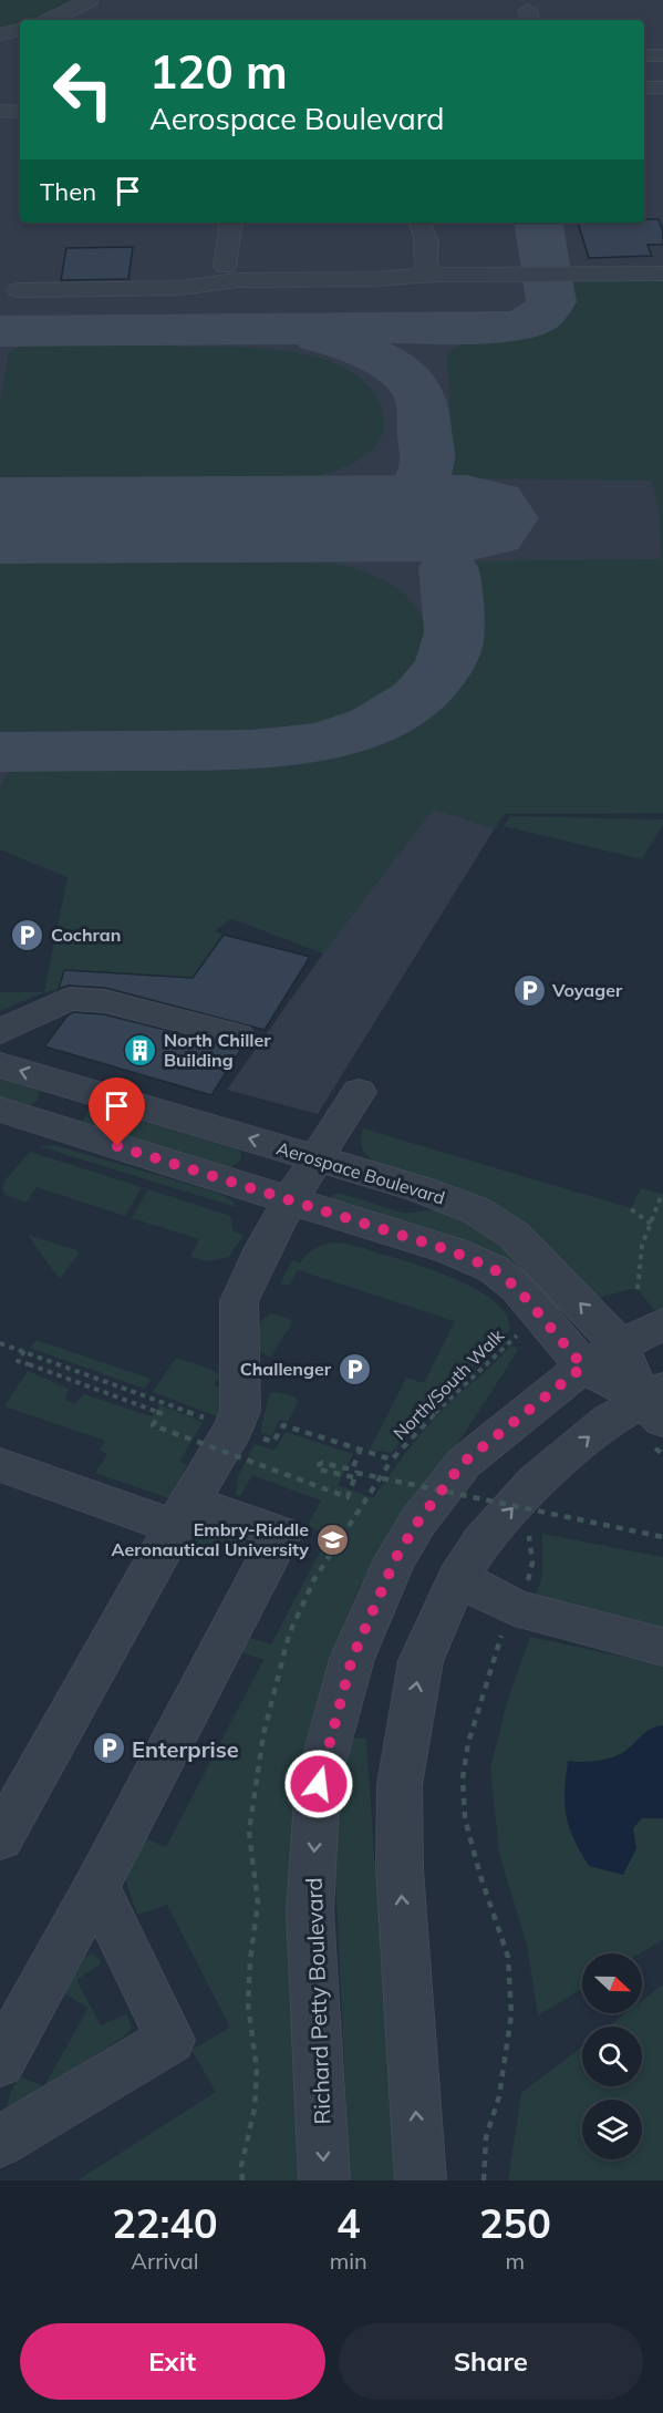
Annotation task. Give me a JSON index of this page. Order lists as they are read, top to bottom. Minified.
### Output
{"streets":{"street":["Aerospace Boulevard","Richard Petty Boulevard"],"path":["North/South Walk"]},"crossings":[["Aerospace Boulevard","Richard Petty Boulevard"]],"places":{"parking":["Cochran","Voyager","Challenger","Enterprise"],"building":["North Chiller Building"],"school or university":["Embry-Riddle Aeronautical University"]},"north":"right","page":{"turn":["120 m","Aerospace Boulevard"],"then":"Then","eta":["22:40","Arrival","4","min","250","m"],"buttons":["Exit","Share"]}}
